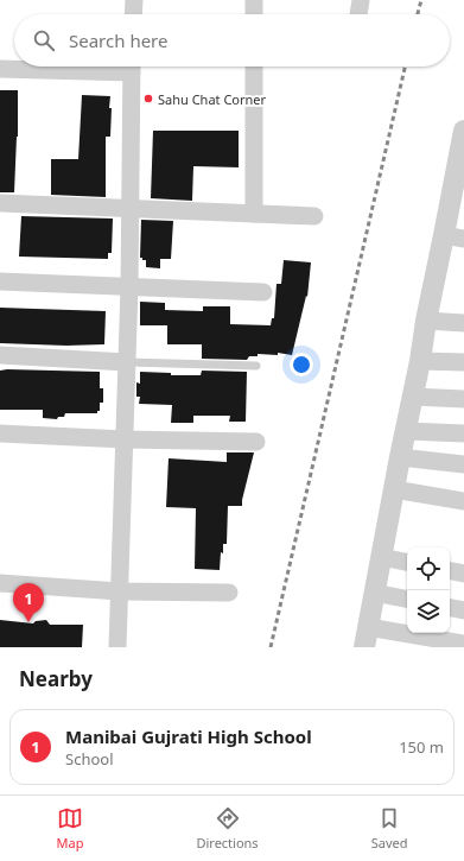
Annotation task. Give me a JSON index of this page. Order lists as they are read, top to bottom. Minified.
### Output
{"places":["Sahu Chat Corner"],"page":{"search":"Search here","pins":"1","heading":"Nearby","list":[{"mark":"1","name":"Manibai Gujrati High School","note":"School","value":"150 m"}],"nav":["Map","Directions","Saved"]}}
